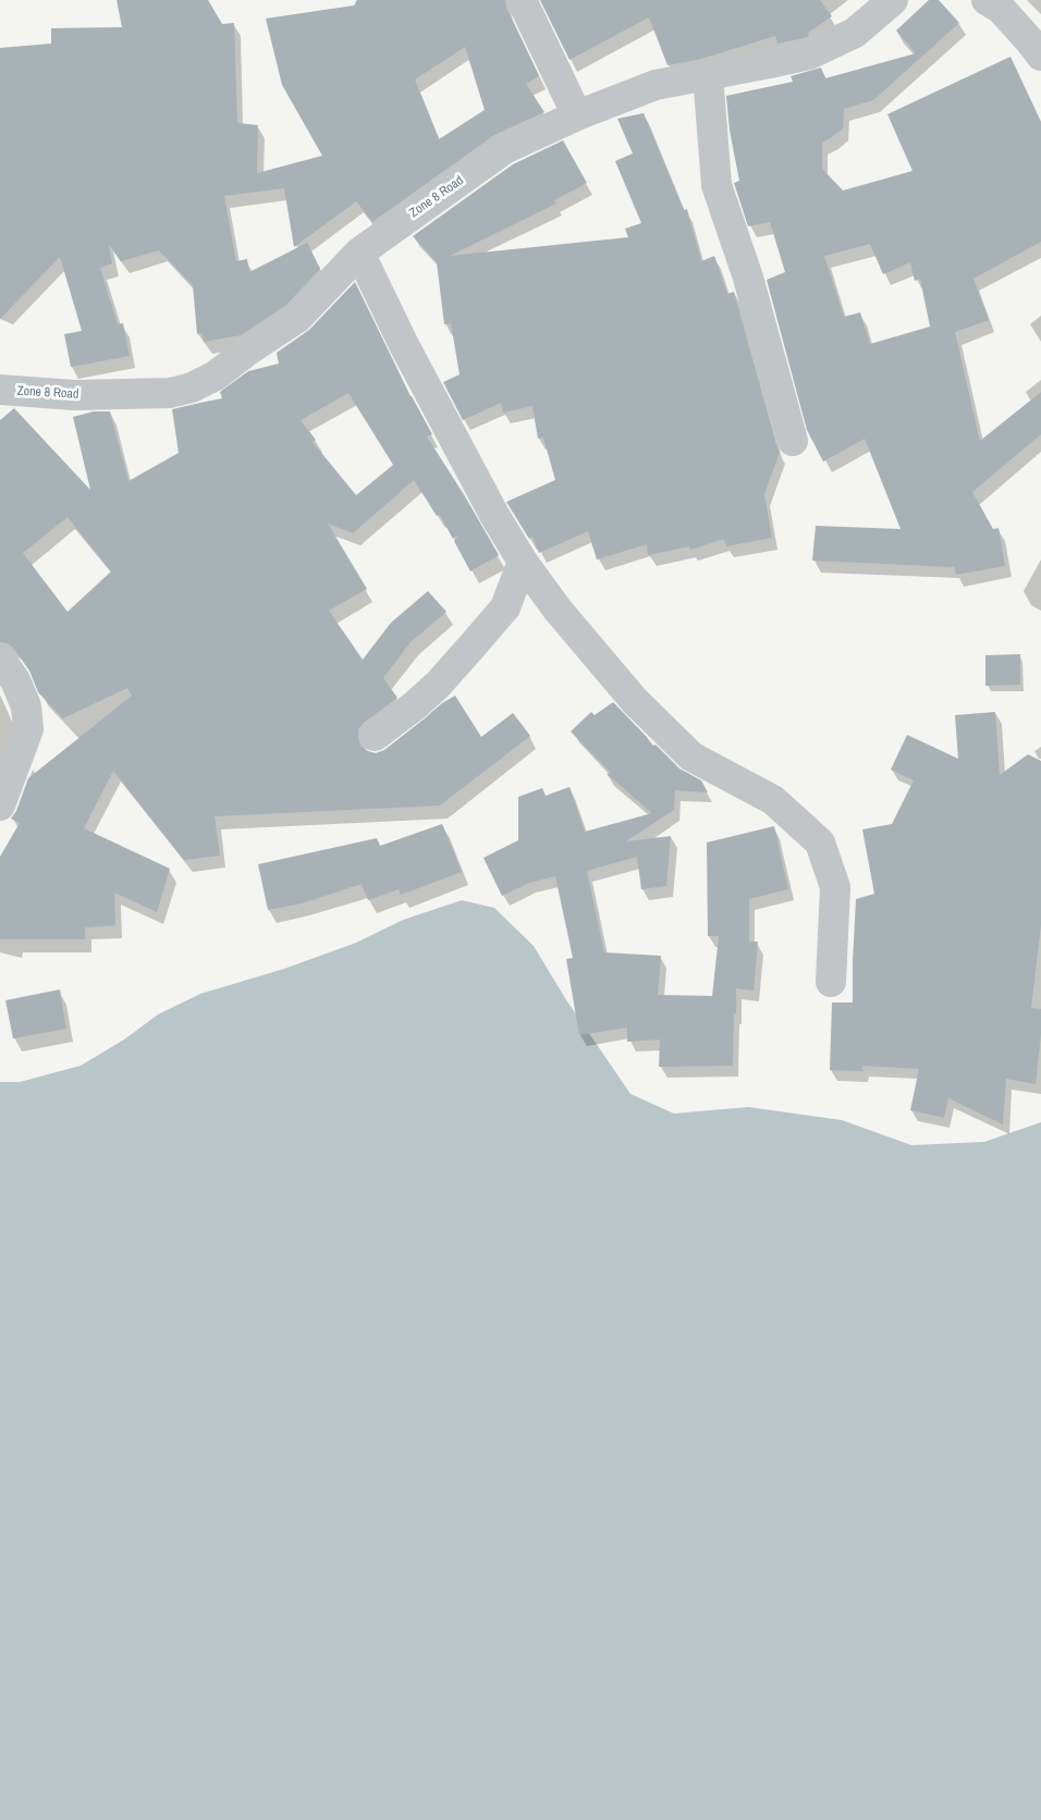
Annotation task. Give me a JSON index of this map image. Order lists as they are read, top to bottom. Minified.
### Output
{"streets":{"street":["Zone 8 Road"]}}
